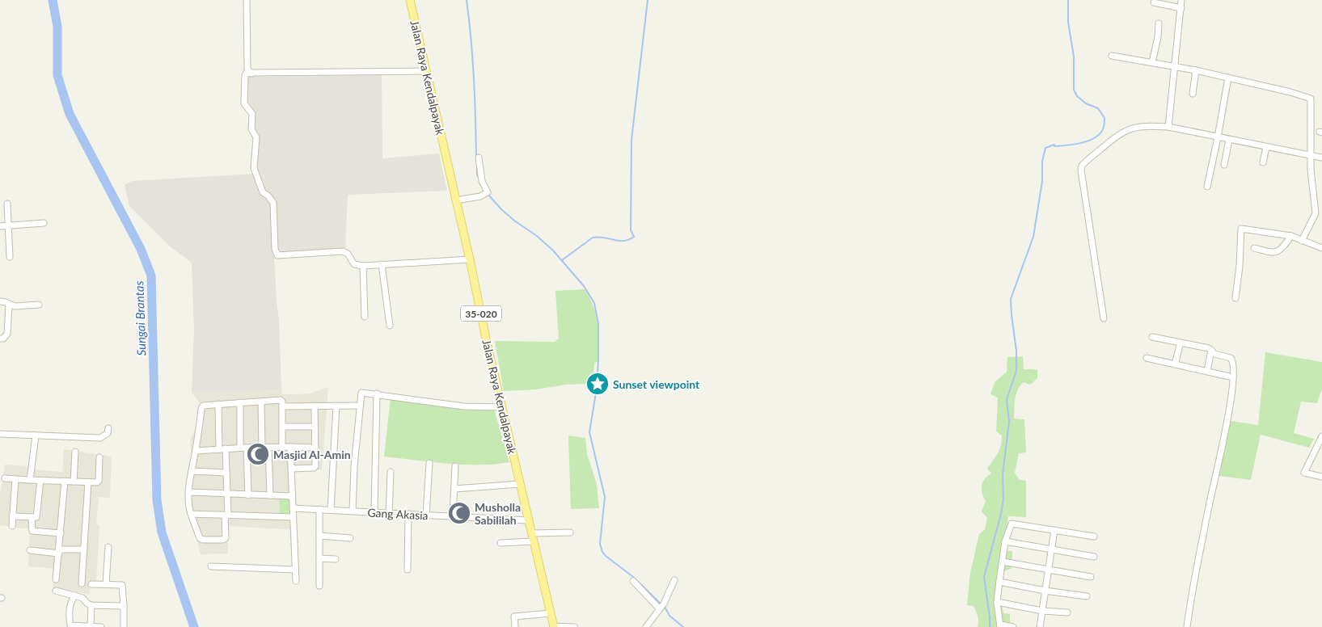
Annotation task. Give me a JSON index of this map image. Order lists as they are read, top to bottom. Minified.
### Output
{"streets":{"main road":["Jalan Raya Kendalpayak","35-020"],"street":["Gang Akasia"]},"crossings":[["Jalan Raya Kendalpayak","Gang Akasia"]],"water":["Sungai Brantas"],"places":{"place":["Sunset viewpoint"],"mosque":["Masjid Al-Amin","Musholla Sabililah"]}}
